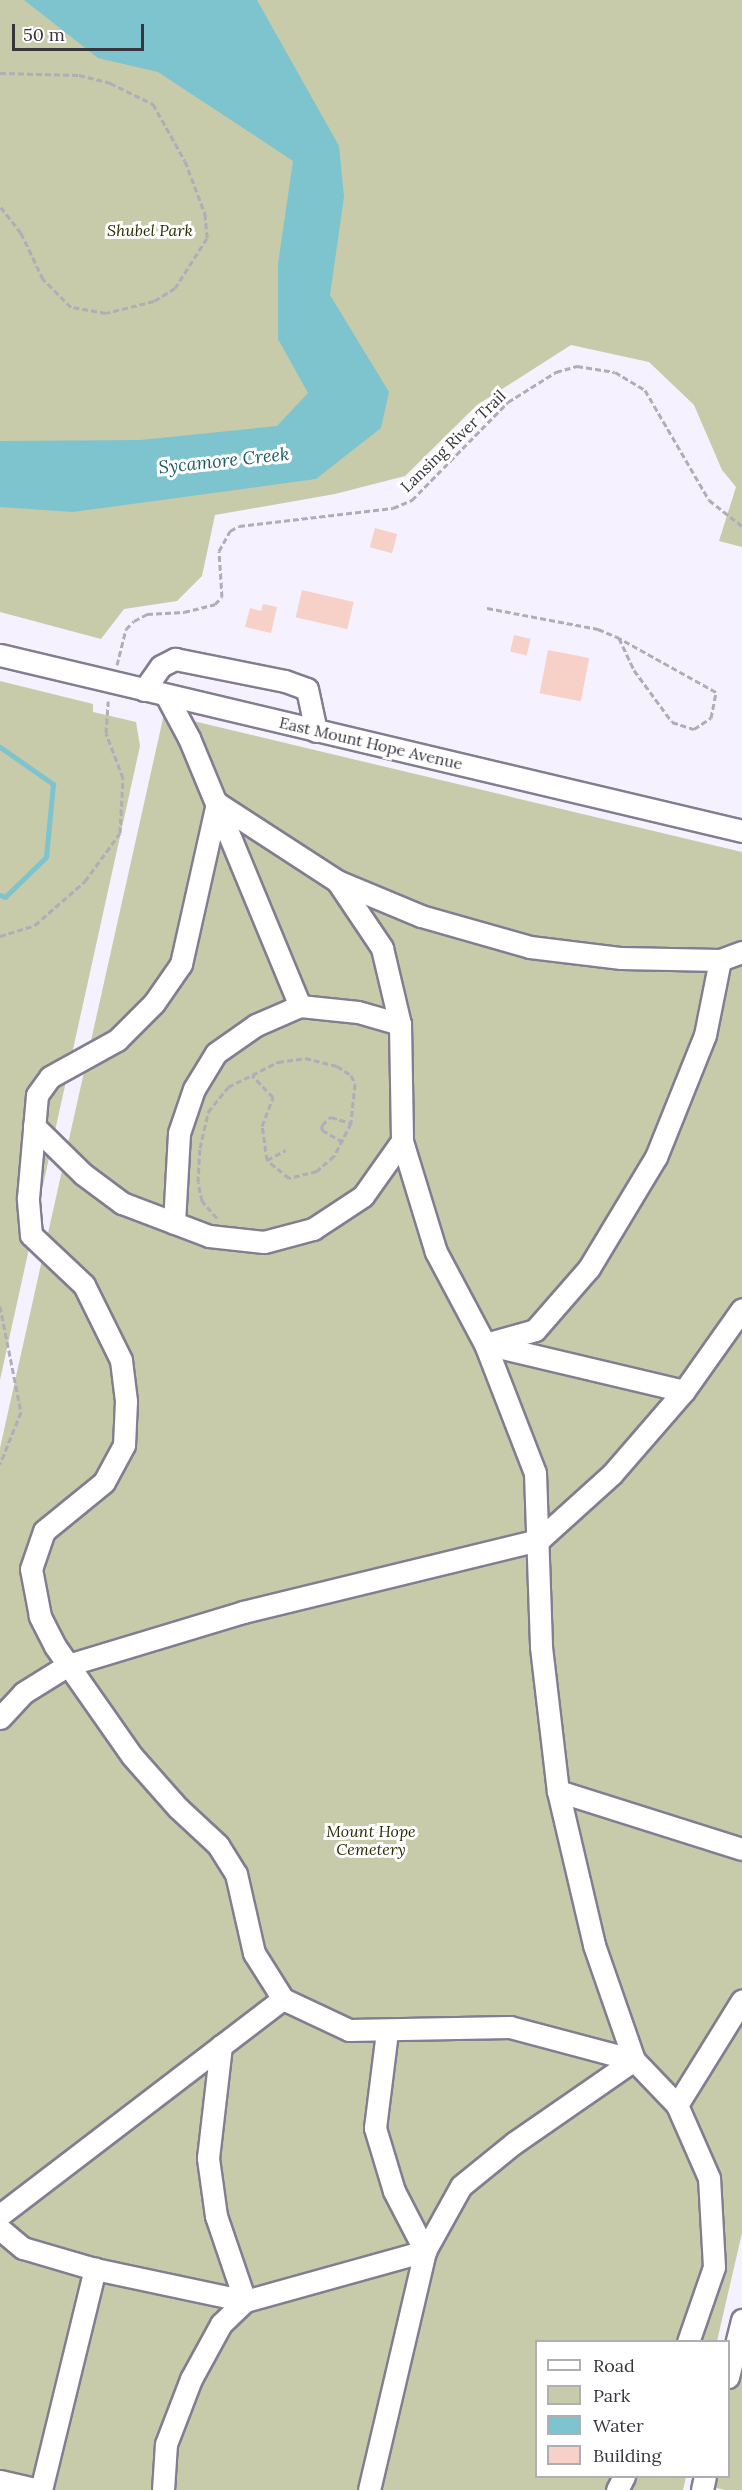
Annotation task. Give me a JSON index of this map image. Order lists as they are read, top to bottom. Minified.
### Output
{"streets":{"street":["East Mount Hope Avenue"],"path":["Lansing River Trail"]},"water":["Sycamore Creek"],"parks":["Shubel Park","Mount Hope Cemetery"],"legend":["Road","Park","Water","Building"],"scale_bar":"50 m"}
